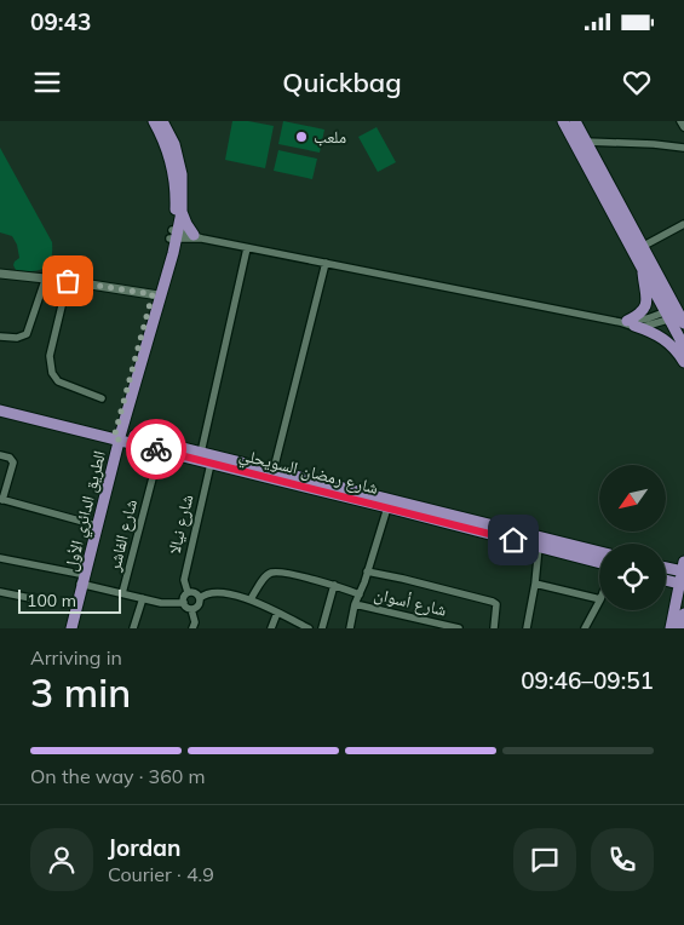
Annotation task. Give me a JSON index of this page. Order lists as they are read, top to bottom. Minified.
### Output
{"streets":{"main road":["شارع رمضان السويحلي","الطريق الدائري الأول"],"street":["شارع نيالا","شارع الفاشر","شارع أسوان"]},"crossings":[["شارع رمضان السويحلي","الطريق الدائري الأول"],["شارع رمضان السويحلي","شارع نيالا"],["شارع رمضان السويحلي","شارع الفاشر"]],"places":["ملعب"],"scale_bar":"100 m","north":"bottom left","page":{"status":"09:43","header":"Quickbag","scale":"100 m","heading":["3 min","Arriving in","09:46–09:51"],"panel":["Jordan","Courier · 4.9"],"bar":"On the way · 360 m"}}
